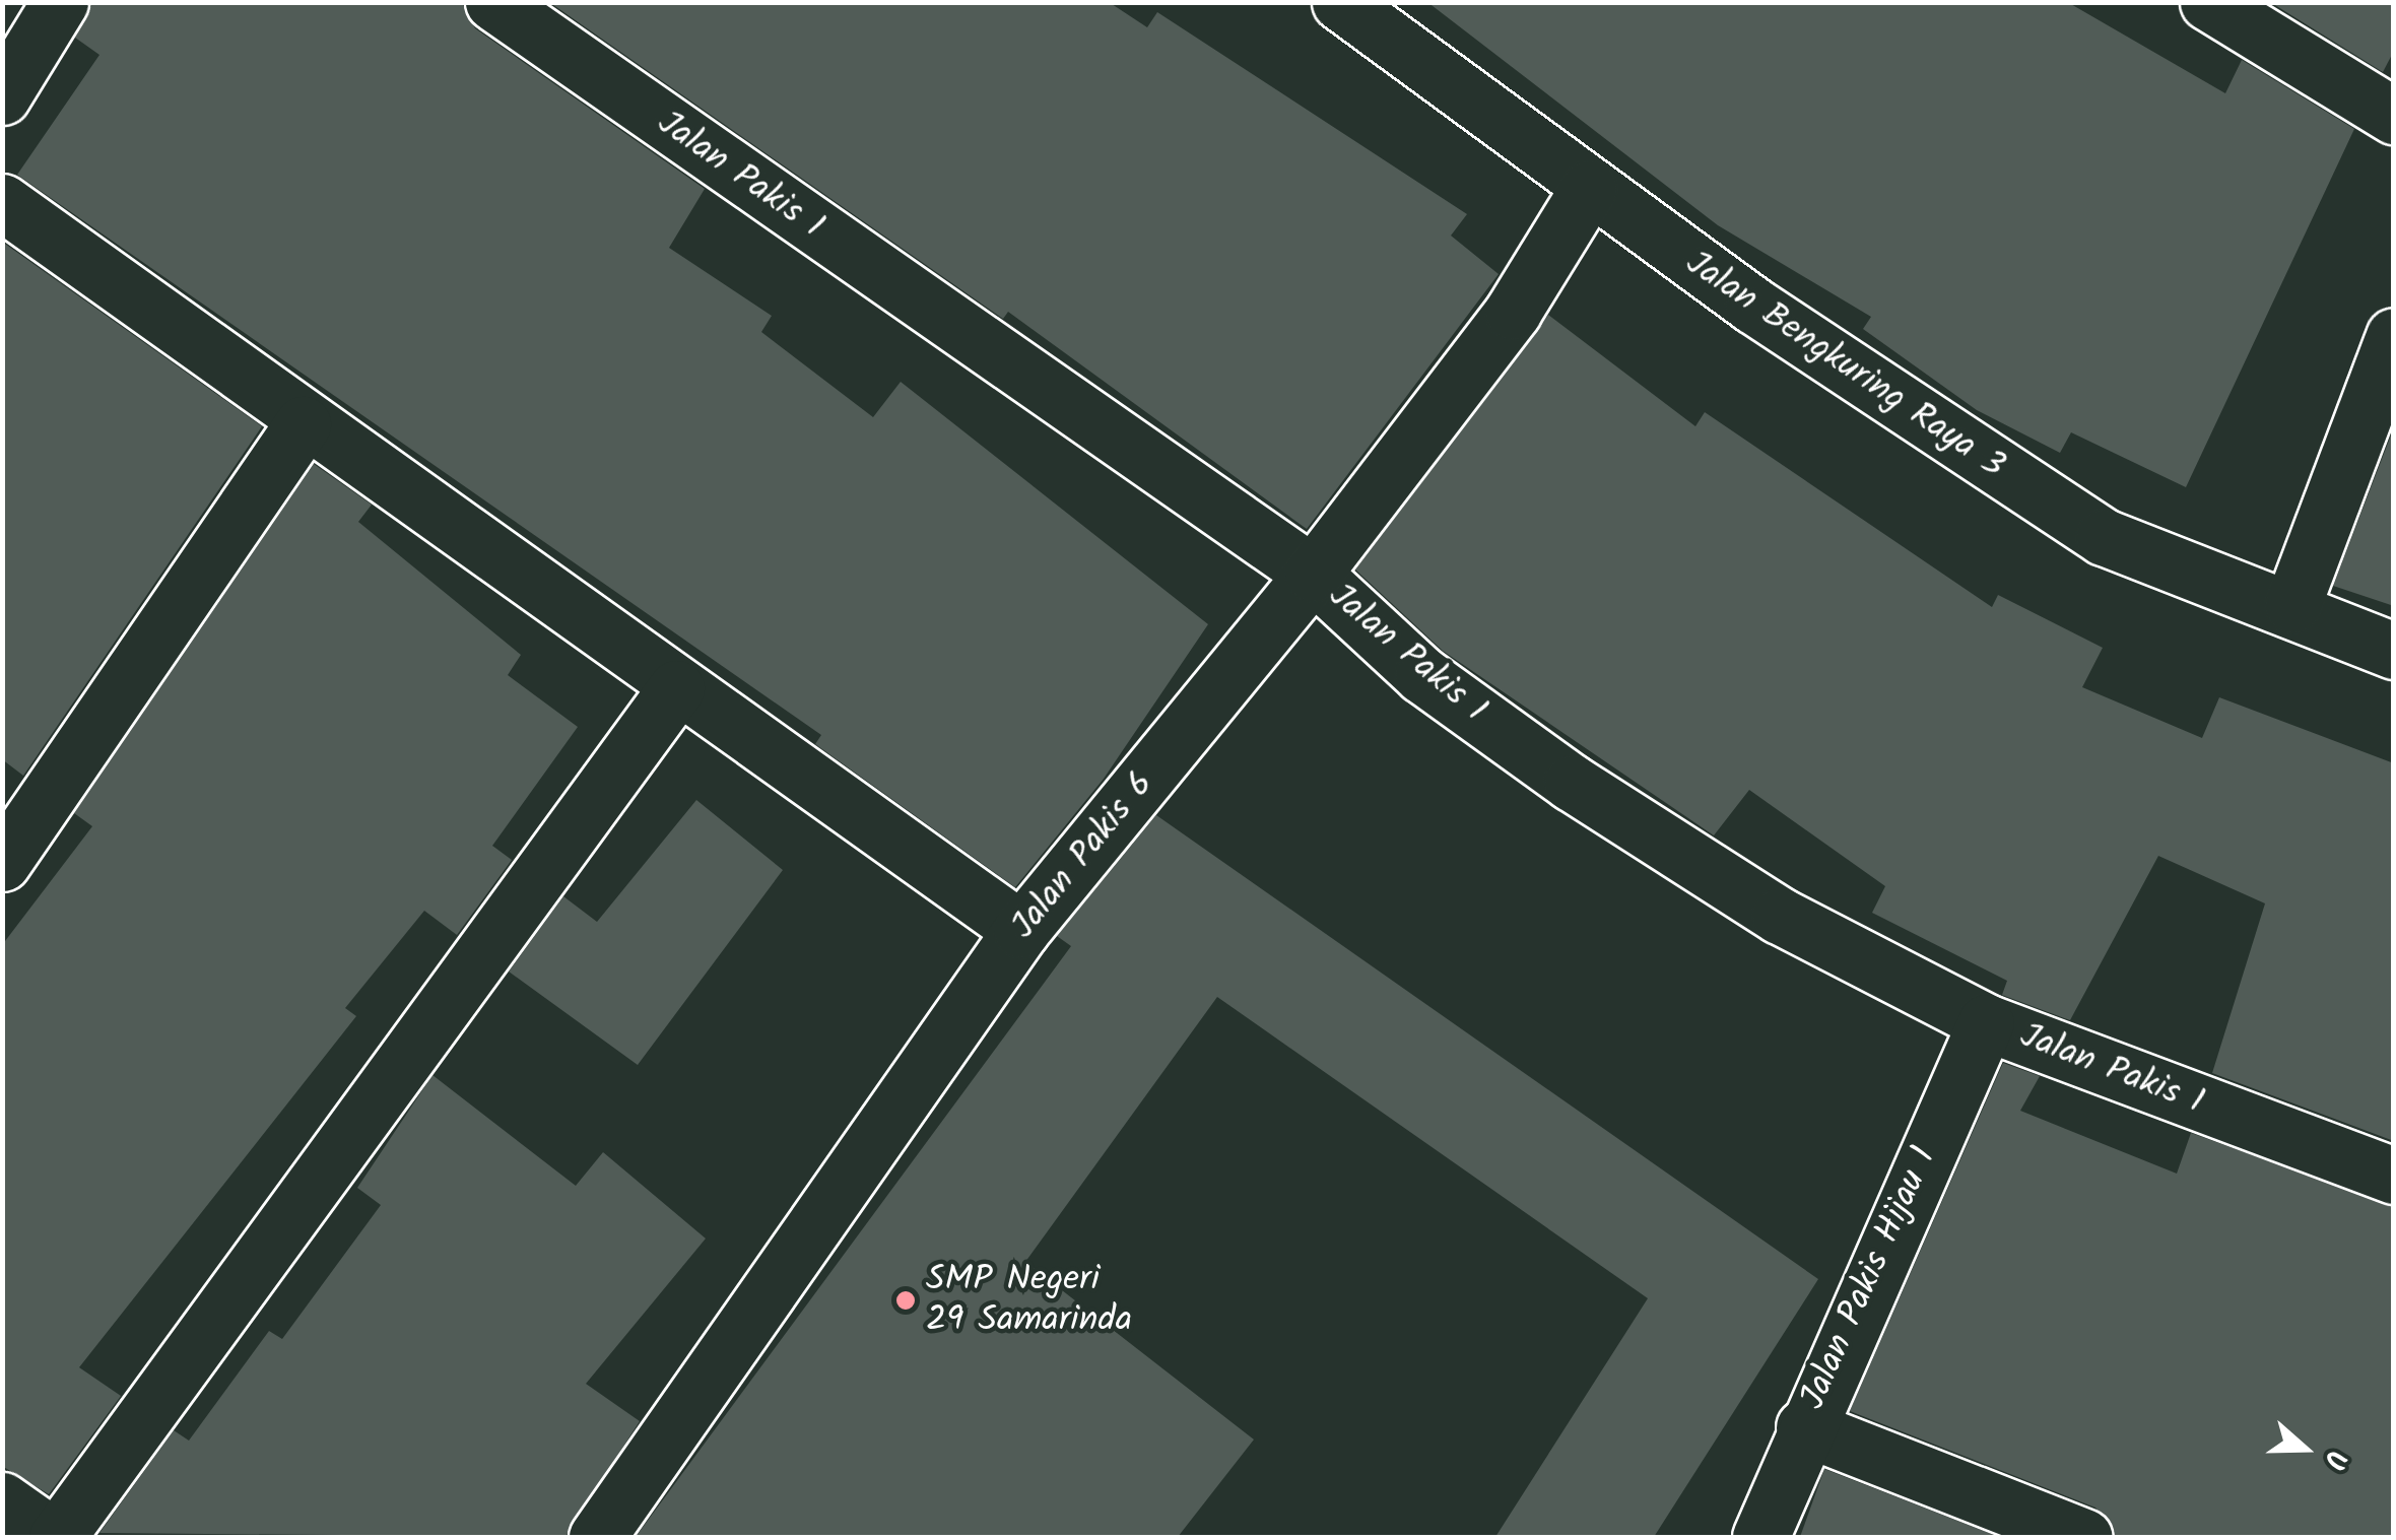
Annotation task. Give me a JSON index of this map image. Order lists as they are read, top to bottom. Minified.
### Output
{"streets":{"street":["Jalan Pakis 1","Jalan Bengkuring Raya 3","Jalan Pakis 6","Jalan Pakis Hijau 1"]},"crossings":[["Jalan Pakis 1","Jalan Pakis 6"],["Jalan Pakis 1","Jalan Pakis Hijau 1"],["Jalan Bengkuring Raya 3","Jalan Pakis 6"]],"places":["SMP Negeri 29 Samarinda"],"north":"right"}
